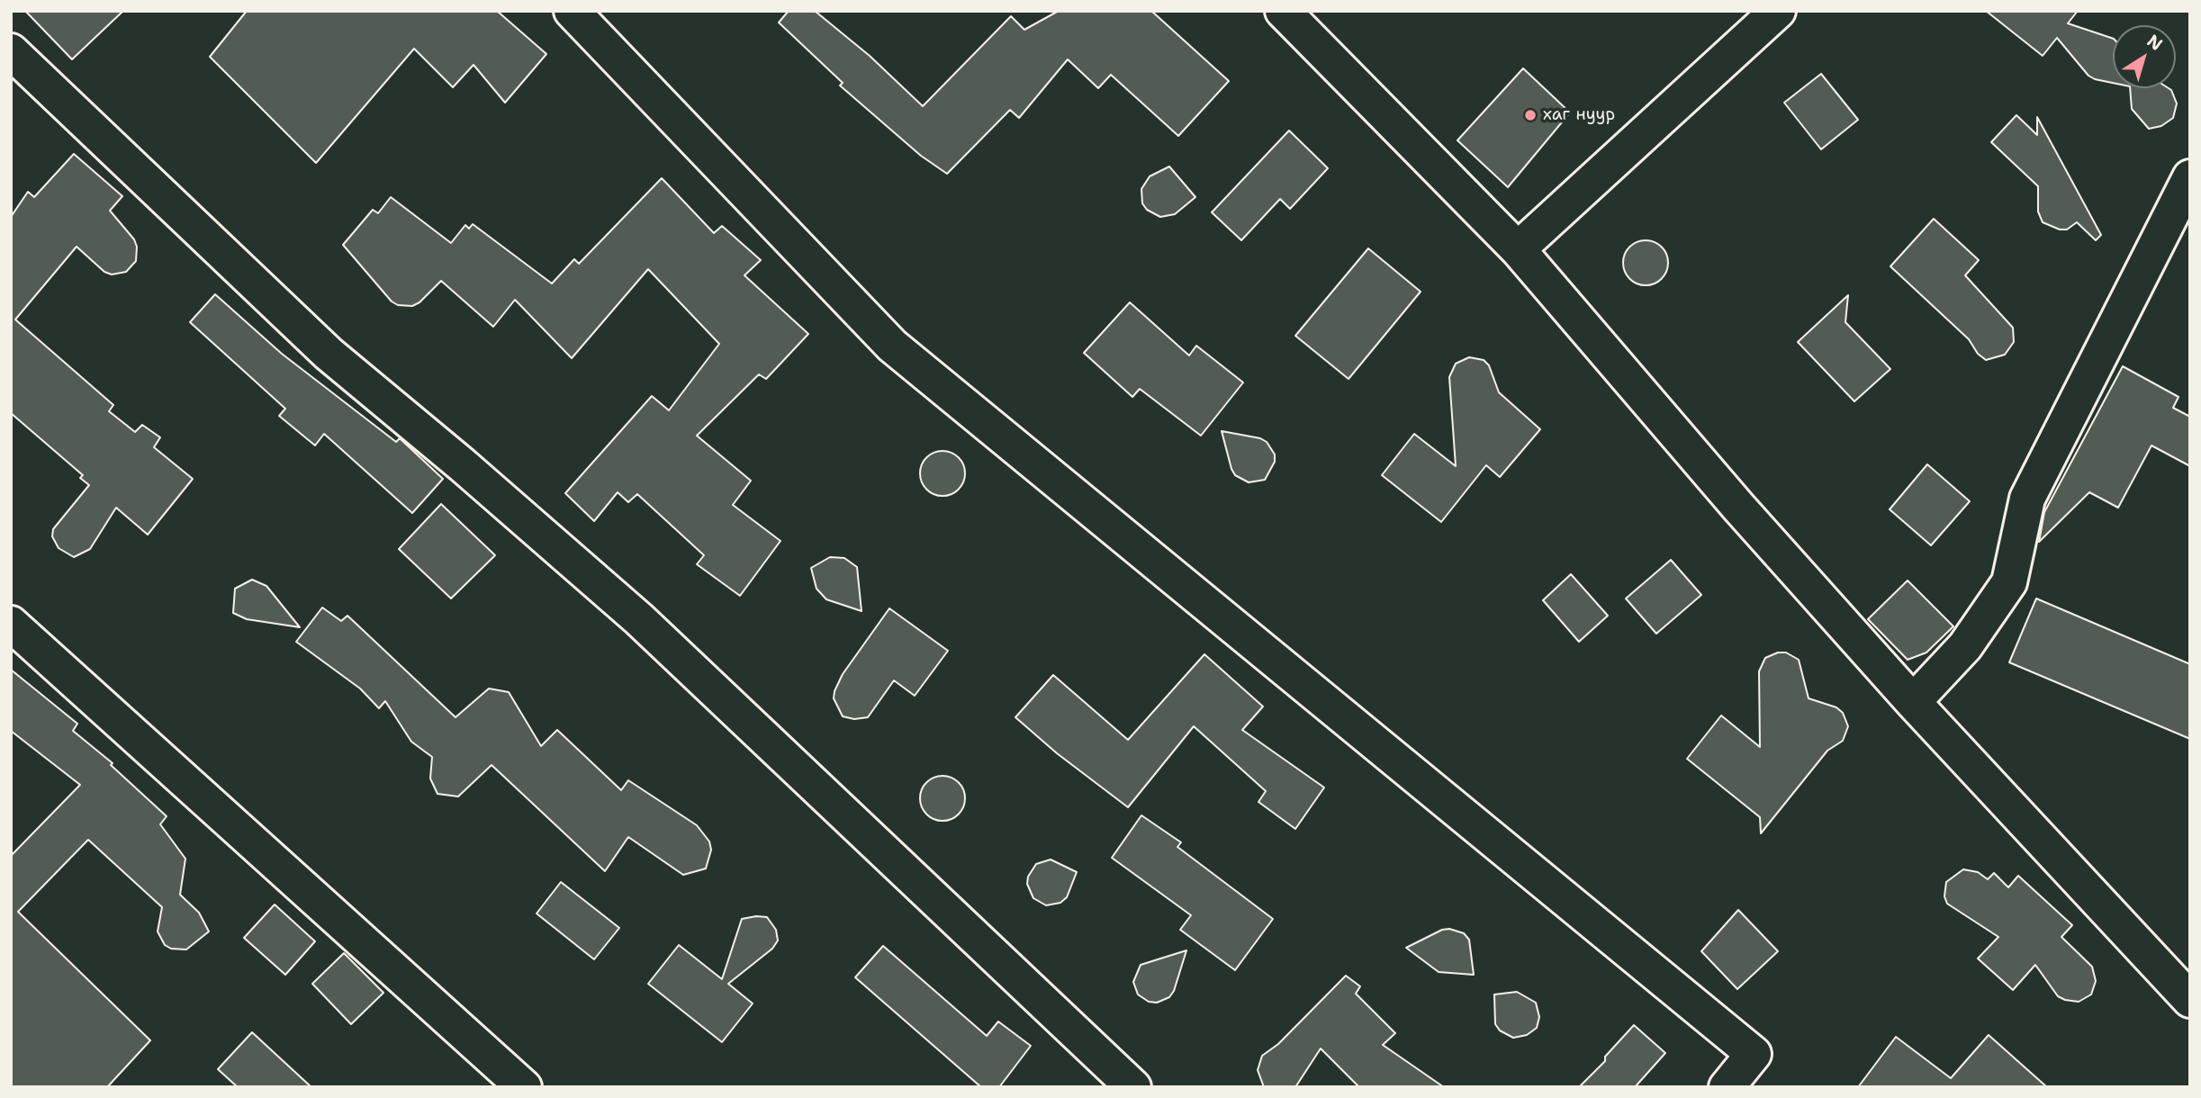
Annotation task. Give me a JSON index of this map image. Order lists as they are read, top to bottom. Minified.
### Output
{"places":["хаг нуур"],"north":"top right"}
